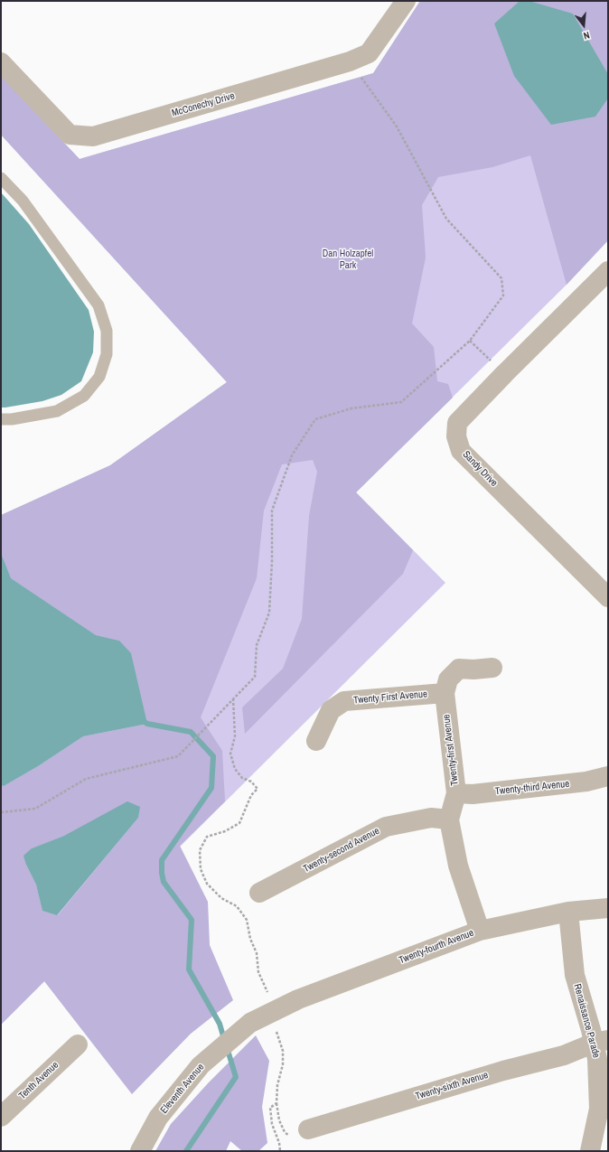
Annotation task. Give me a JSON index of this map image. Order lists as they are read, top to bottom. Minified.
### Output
{"streets":{"street":["McConechy Drive","Sandy Drive","Twenty First Avenue","Twenty-first Avenue","Twenty-third Avenue","Twenty-second Avenue","Twenty-fourth Avenue","Renaissance Parade","Tenth Avenue","Twenty-sixth Avenue","Eleventh Avenue"]},"crossings":[["Twenty First Avenue","Twenty-first Avenue"],["Twenty-first Avenue","Twenty-third Avenue"],["Twenty-first Avenue","Twenty-second Avenue"],["Twenty-first Avenue","Twenty-fourth Avenue"],["Twenty-fourth Avenue","Renaissance Parade"],["Twenty-fourth Avenue","Eleventh Avenue"],["Renaissance Parade","Twenty-sixth Avenue"]],"parks":["Dan Holzapfel Park"],"north":"bottom"}
